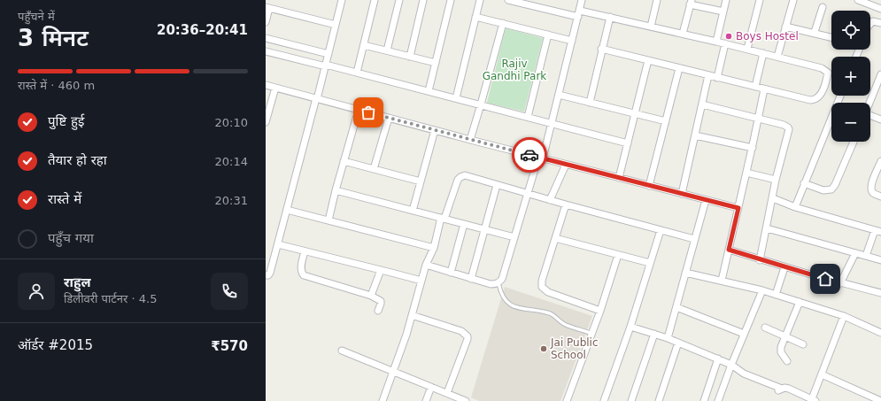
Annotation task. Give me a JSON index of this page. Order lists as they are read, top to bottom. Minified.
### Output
{"parks":["Rajiv Gandhi Park"],"places":["Boys Hostel","Jai Public School"],"page":{"heading":["3 मिनट","पहुँचने में","20:36–20:41"],"panel":["राहुल","डिलीवरी पार्टनर · 4.5","ऑर्डर #2015","₹570"],"map_buttons":["+","−"],"bar":"रास्ते में · 460 m","list":[["पुष्टि हुई","20:10"],["तैयार हो रहा","20:14"],["रास्ते में","20:31"],"पहुँच गया"]}}
